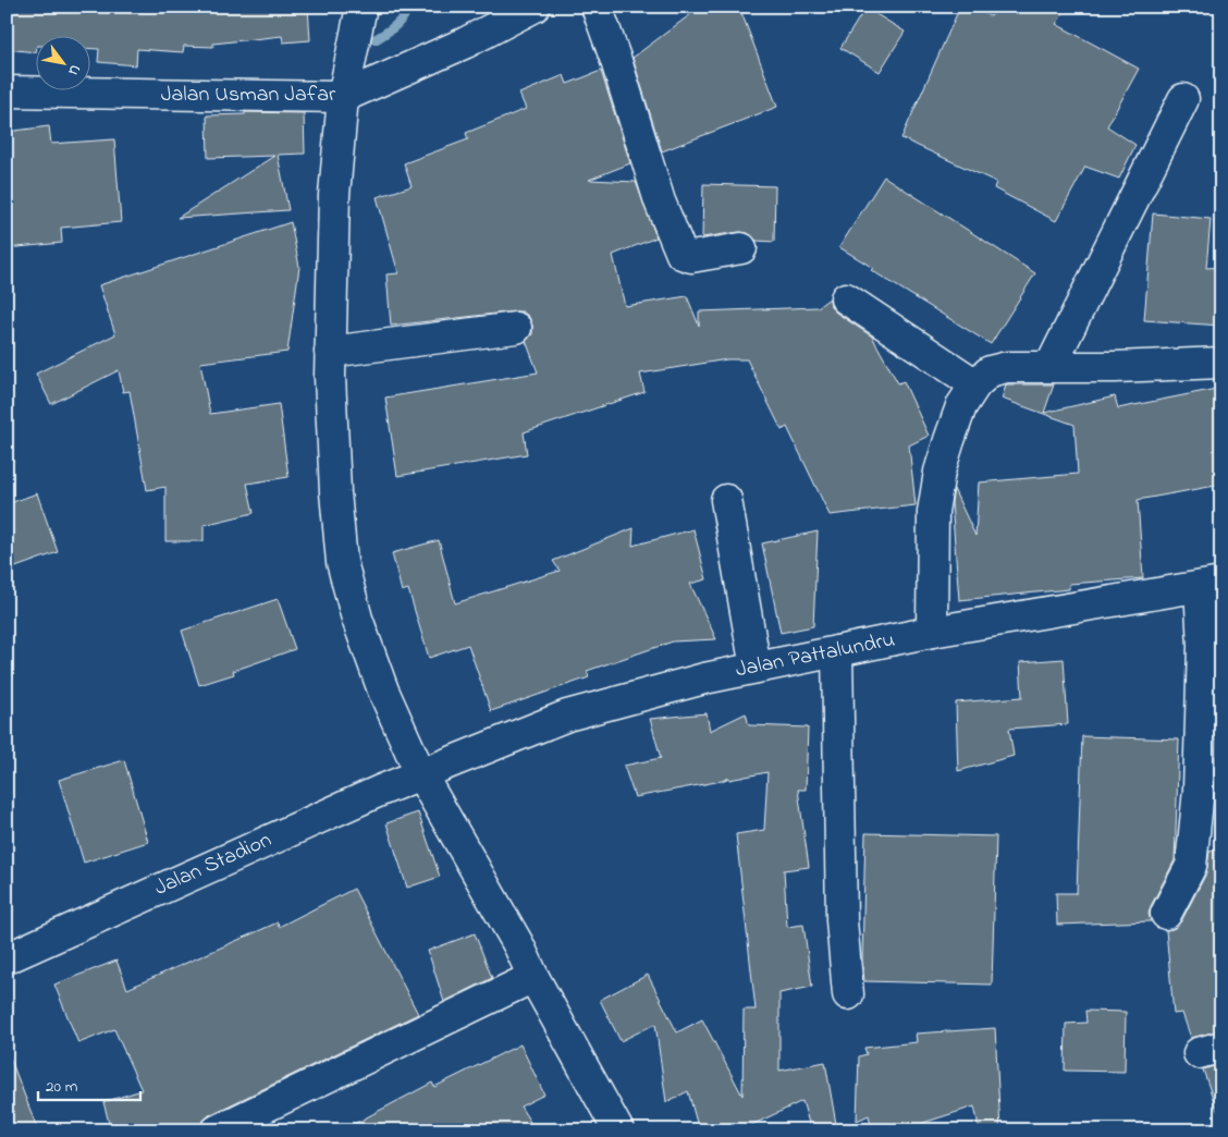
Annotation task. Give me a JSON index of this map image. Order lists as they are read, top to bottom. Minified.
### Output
{"streets":{"street":["Jalan Usman Jafar","Jalan Pattalundru","Jalan Stadion"]},"crossings":[["Jalan Pattalundru","Jalan Stadion"]],"scale_bar":"20 m","north":"bottom right"}
